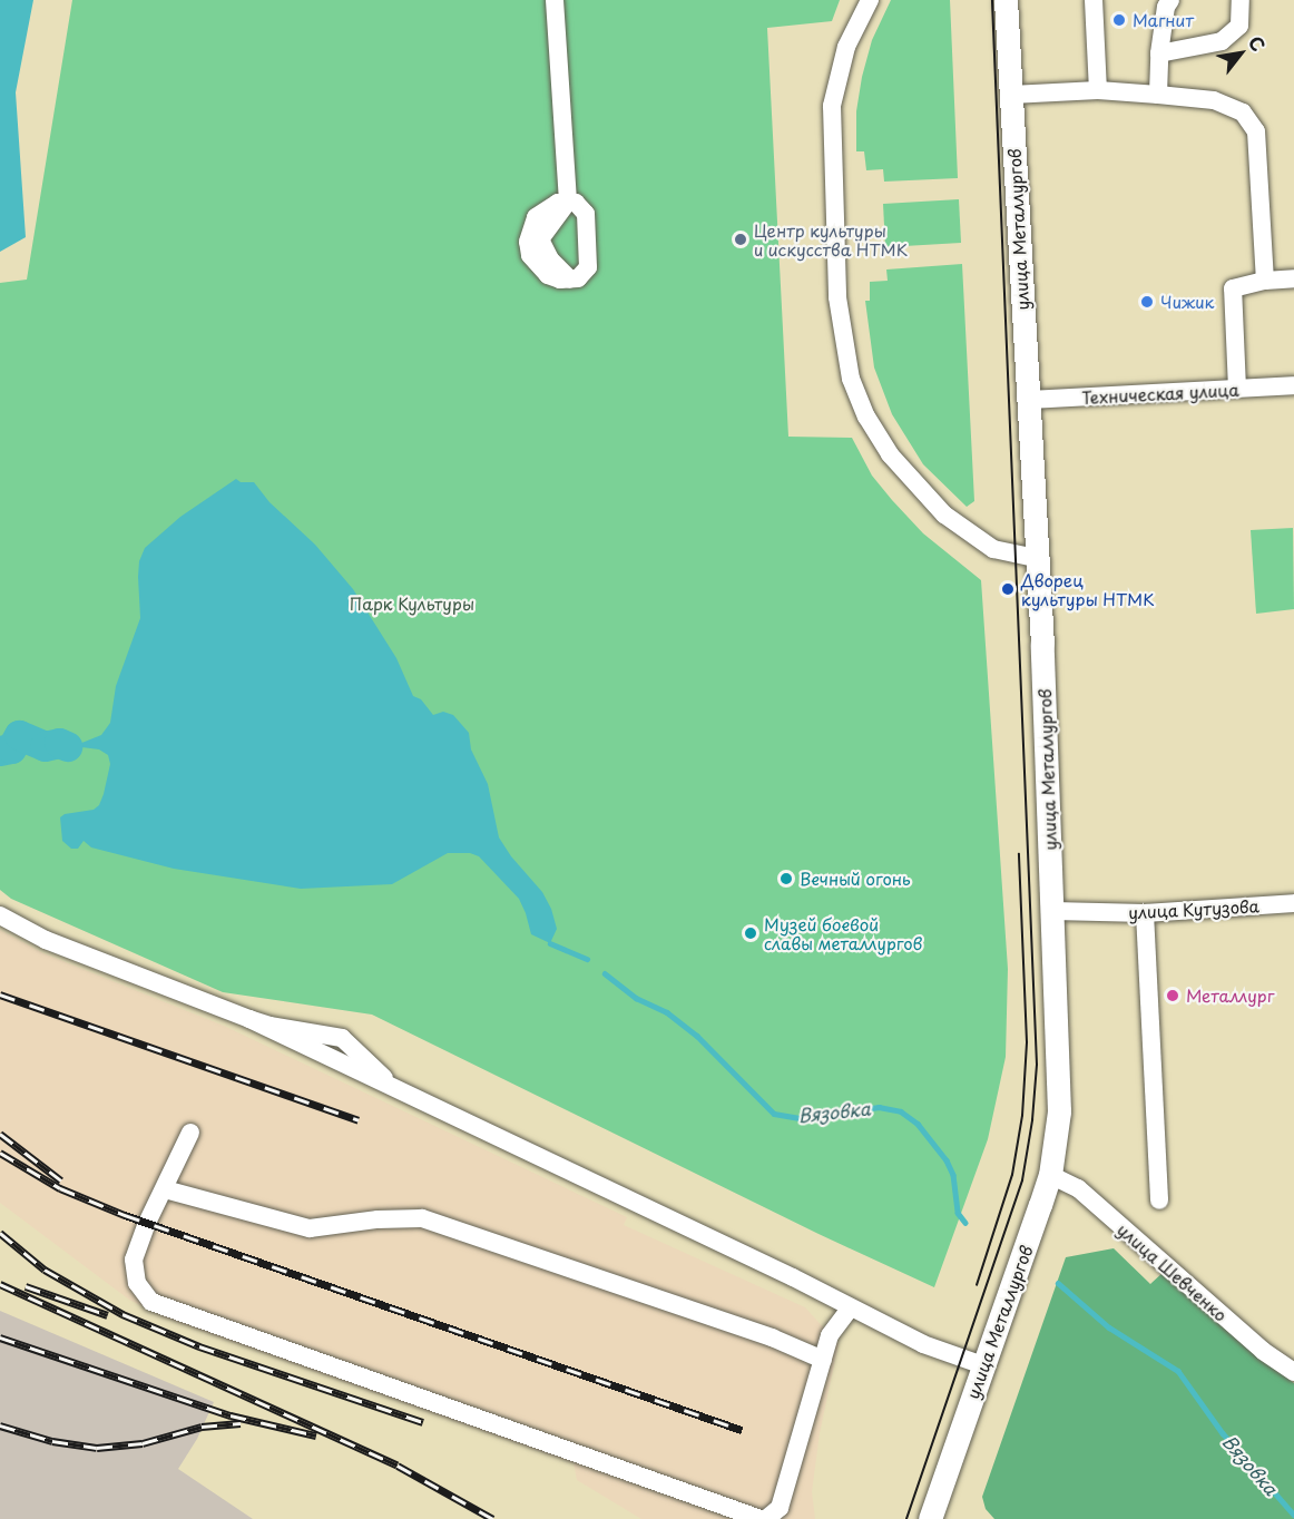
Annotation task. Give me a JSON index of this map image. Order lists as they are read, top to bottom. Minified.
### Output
{"streets":{"main road":["улица Металлургов"],"street":["Техническая улица","улица Кутузова","улица Шевченко"]},"crossings":[["улица Металлургов","Техническая улица"],["улица Металлургов","улица Кутузова"],["улица Металлургов","улица Шевченко"]],"water":["Вязовка"],"parks":["Парк Культуры"],"places":["Магнит","Центр культуры и искусства НТМК","Чижик","Дворец культуры НТМК","Вечный огонь","Музей боевой славы металлургов","Металлург"],"north":"top right"}
